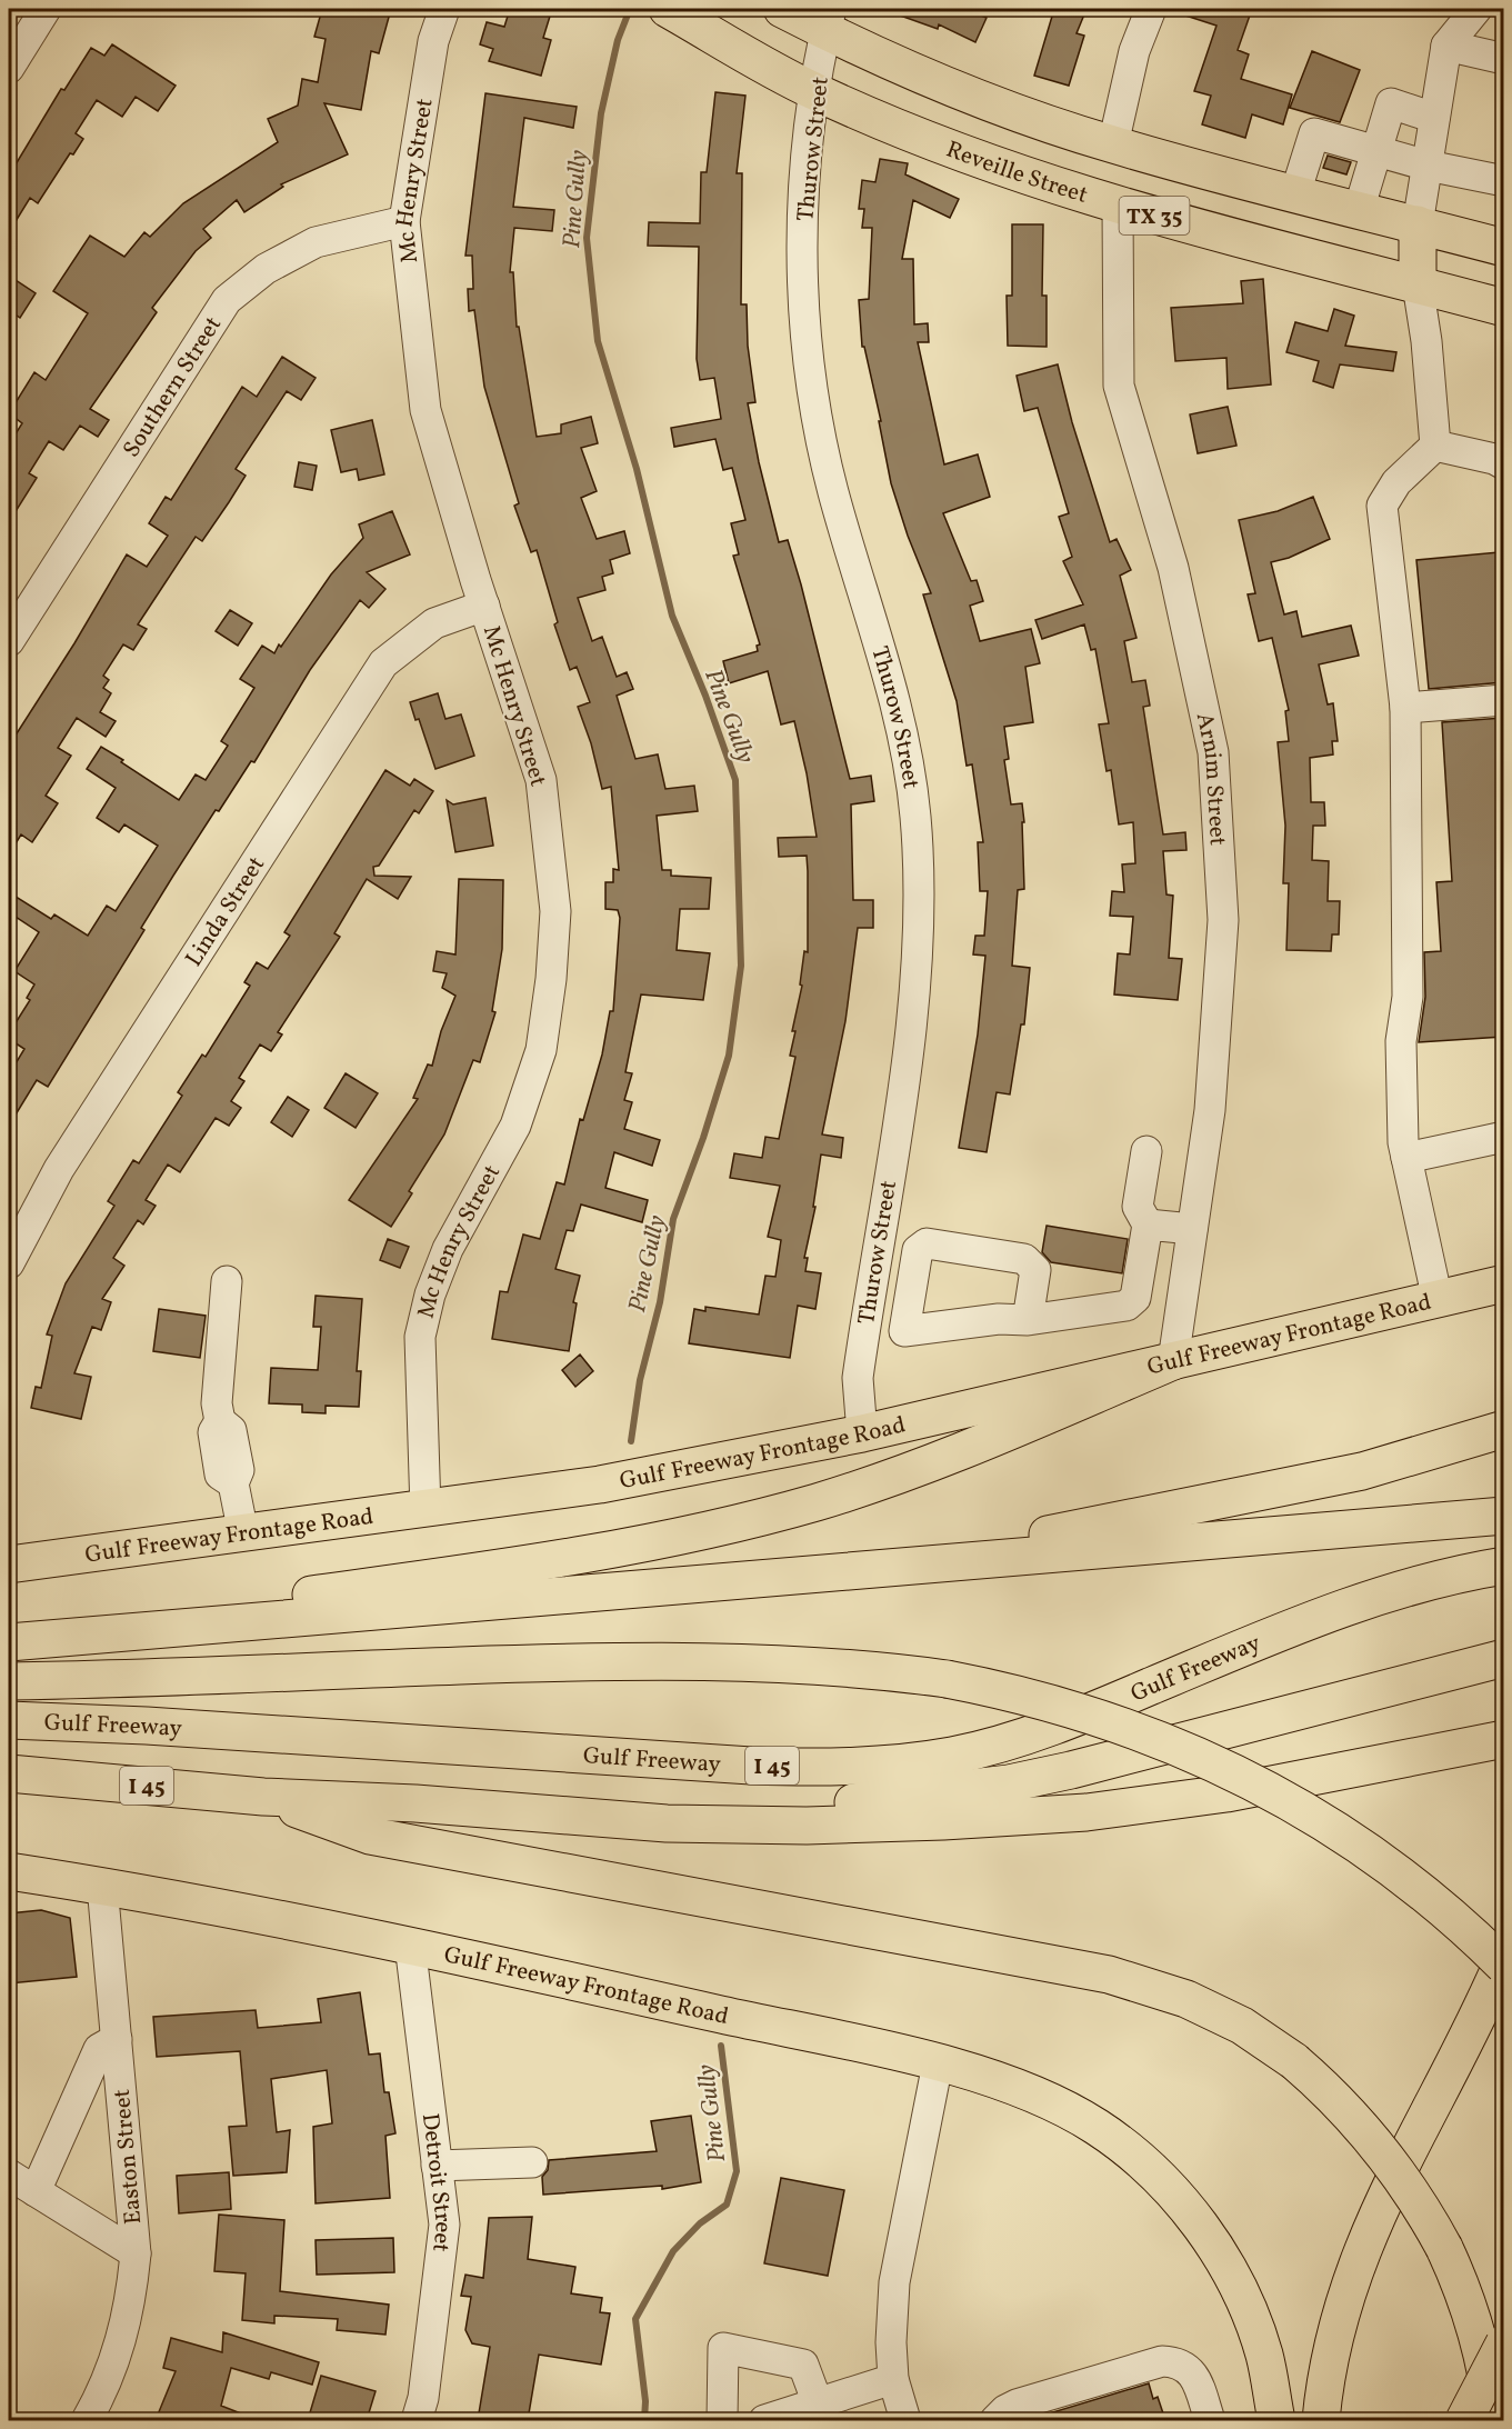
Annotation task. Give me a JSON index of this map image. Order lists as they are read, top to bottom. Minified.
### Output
{"streets":{"main road":["Reveille Street","TX 35","Gulf Freeway Frontage Road","Gulf Freeway","I 45"],"street":["Thurow Street","Mc Henry Street","Southern Street","Arnim Street","Linda Street","Easton Street","Detroit Street"]},"crossings":[["Thurow Street","Reveille Street"],["Thurow Street","TX 35"],["Thurow Street","Gulf Freeway Frontage Road"],["Reveille Street","Arnim Street"],["Mc Henry Street","Southern Street"],["Mc Henry Street","Linda Street"],["Mc Henry Street","Gulf Freeway Frontage Road"],["Arnim Street","Gulf Freeway Frontage Road"],["Gulf Freeway Frontage Road","Easton Street"],["Gulf Freeway Frontage Road","Detroit Street"]],"water":["Pine Gully"]}
